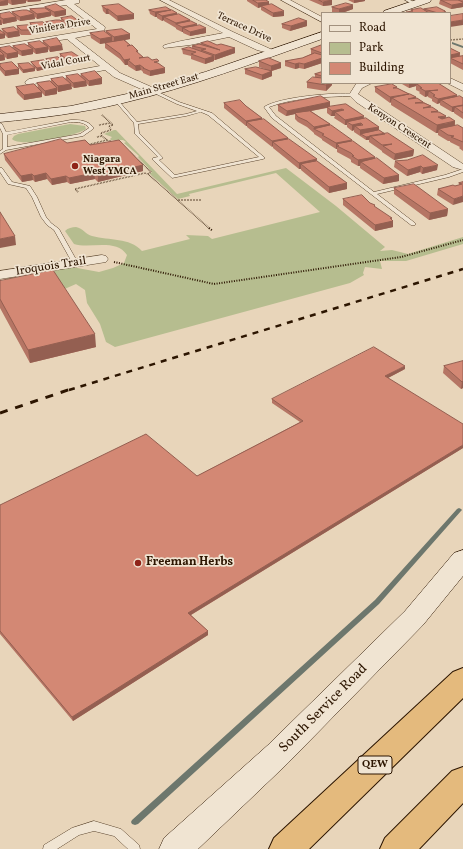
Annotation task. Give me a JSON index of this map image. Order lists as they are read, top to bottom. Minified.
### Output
{"streets":{"highway":["QEW"],"main road":["Main Street East","South Service Road"],"street":["Vinifera Drive","Terrace Drive","Vidal Court","Kenyon Crescent","Iroquois Trail"]},"crossings":[["Terrace Drive","Main Street East"]],"places":["Niagara West YMCA","Freeman Herbs"],"legend":["Road","Park","Building"]}
